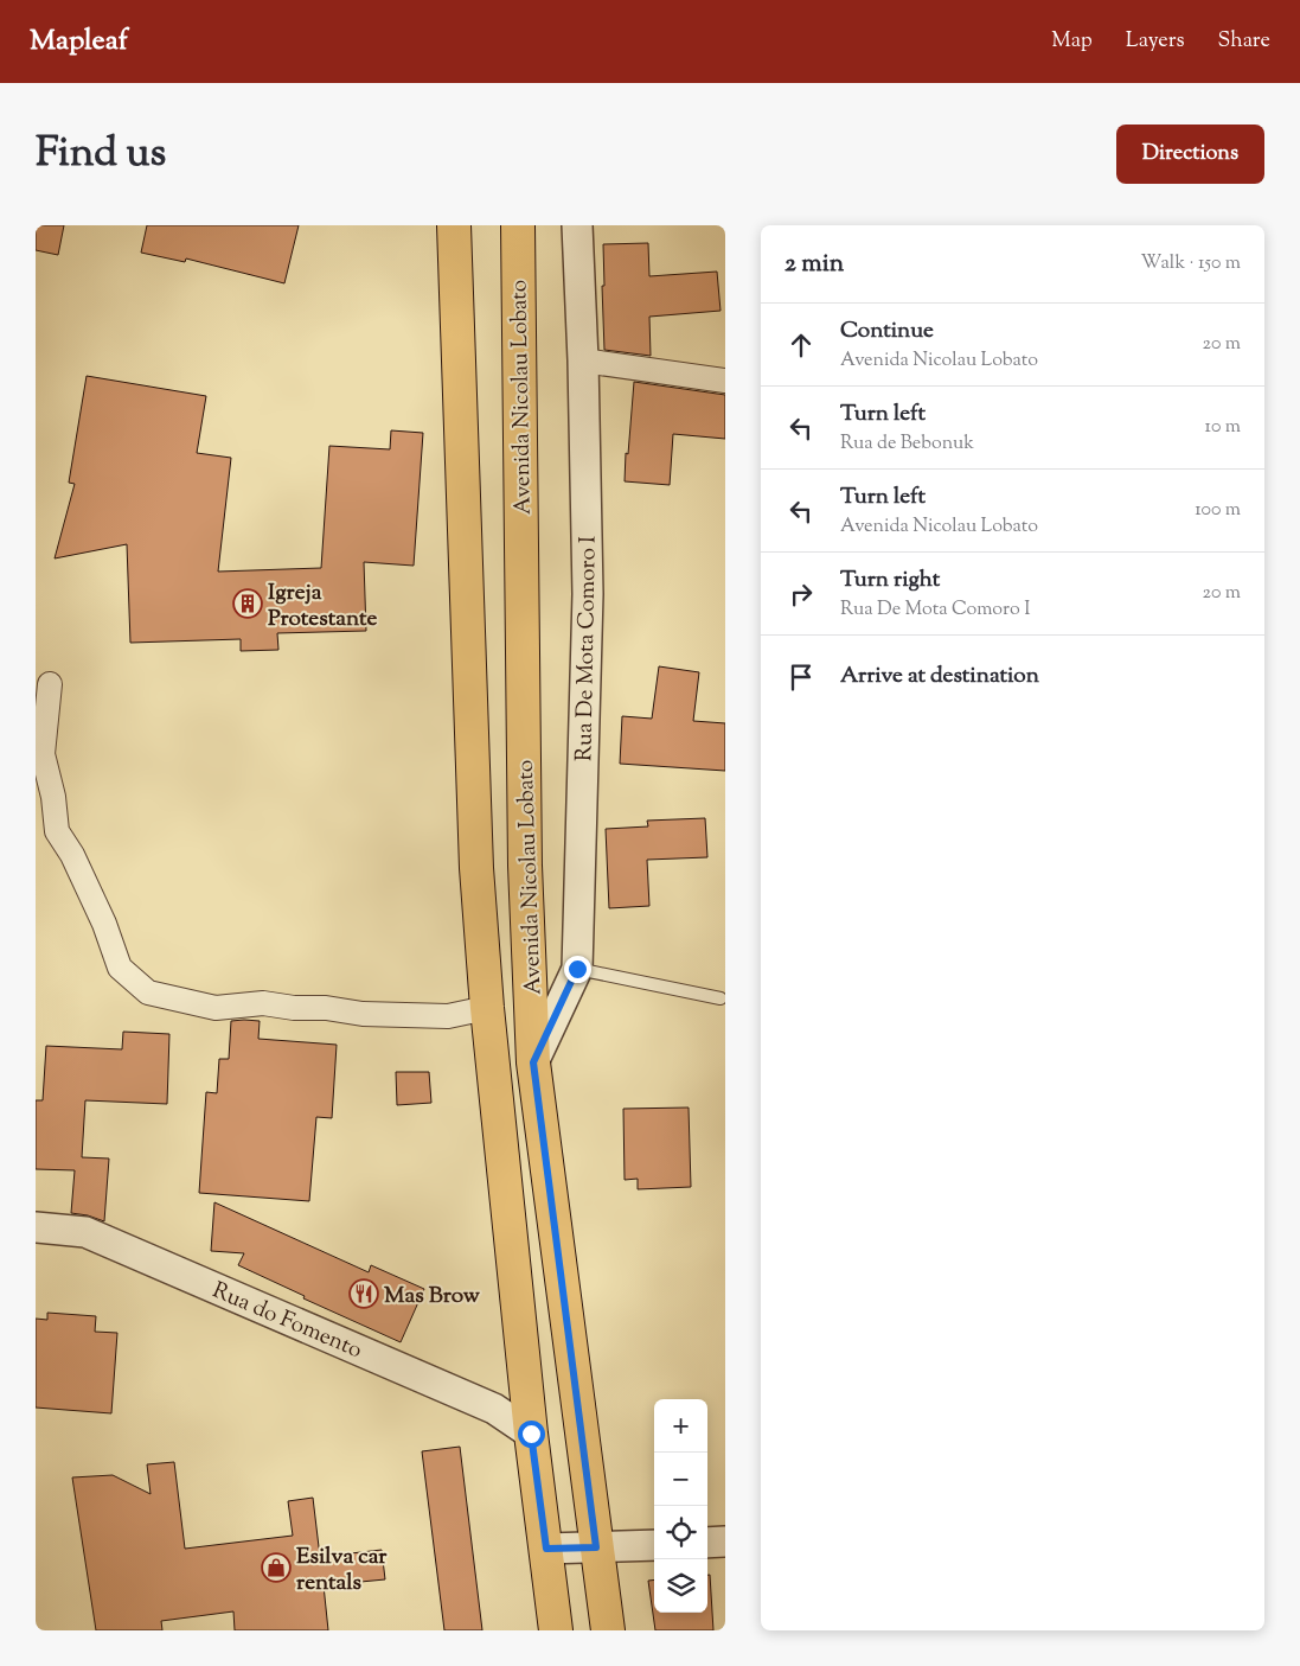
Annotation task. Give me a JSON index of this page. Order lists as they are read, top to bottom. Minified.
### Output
{"streets":{"main road":["Avenida Nicolau Lobato"],"street":["Rua De Mota Comoro I","Rua do Fomento"]},"crossings":[["Avenida Nicolau Lobato","Rua De Mota Comoro I"],["Avenida Nicolau Lobato","Rua do Fomento"]],"places":{"building":["Igreja Protestante"],"restaurant":["Mas Brow"],"shop":["Esilva car rentals"]},"page":{"header":"Mapleaf","nav":["Map","Layers","Share"],"title":"Find us","buttons":"Directions","heading":["2 min","Walk · 150 m"],"list":[["Continue","Avenida Nicolau Lobato","20 m"],["Turn left","Rua de Bebonuk","10 m"],["Turn left","Avenida Nicolau Lobato","100 m"],["Turn right","Rua De Mota Comoro I","20 m"],"Arrive at destination"],"map_buttons":["+","−"]}}
